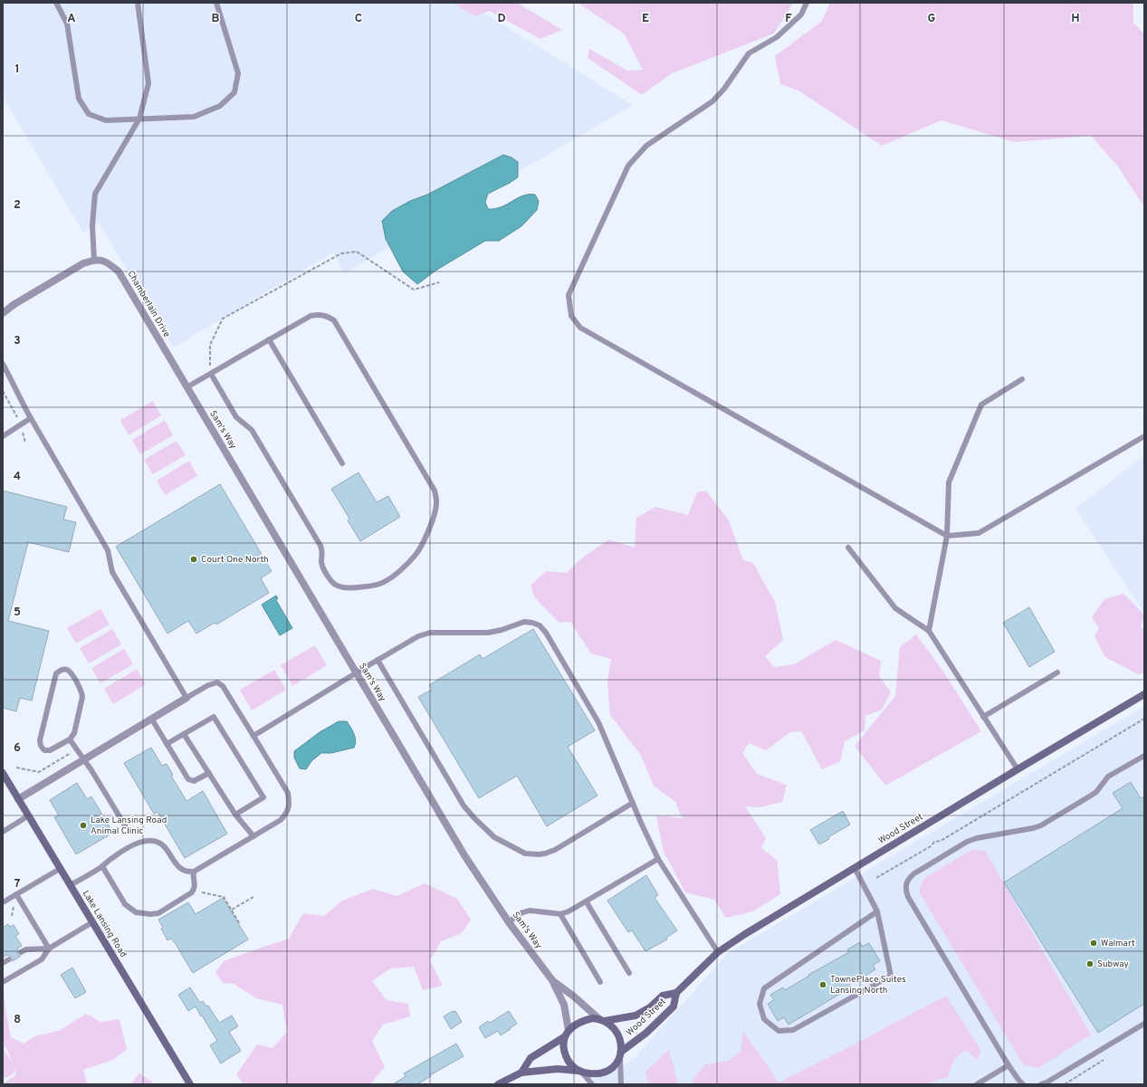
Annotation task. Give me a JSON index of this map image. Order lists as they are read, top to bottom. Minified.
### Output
{"streets":{"street":["Chamberlain Drive","Sam's Way","Wood Street","Lake Lansing Road"]},"crossings":[["Chamberlain Drive","Sam's Way"],["Sam's Way","Wood Street"]],"places":["Court One North","Lake Lansing Road Animal Clinic","Walmart","Subway","TownePlace Suites Lansing North"],"grid":{"columns":["A","B","C","D","E","F","G","H"],"rows":["1","2","3","4","5","6","7","8"]}}
